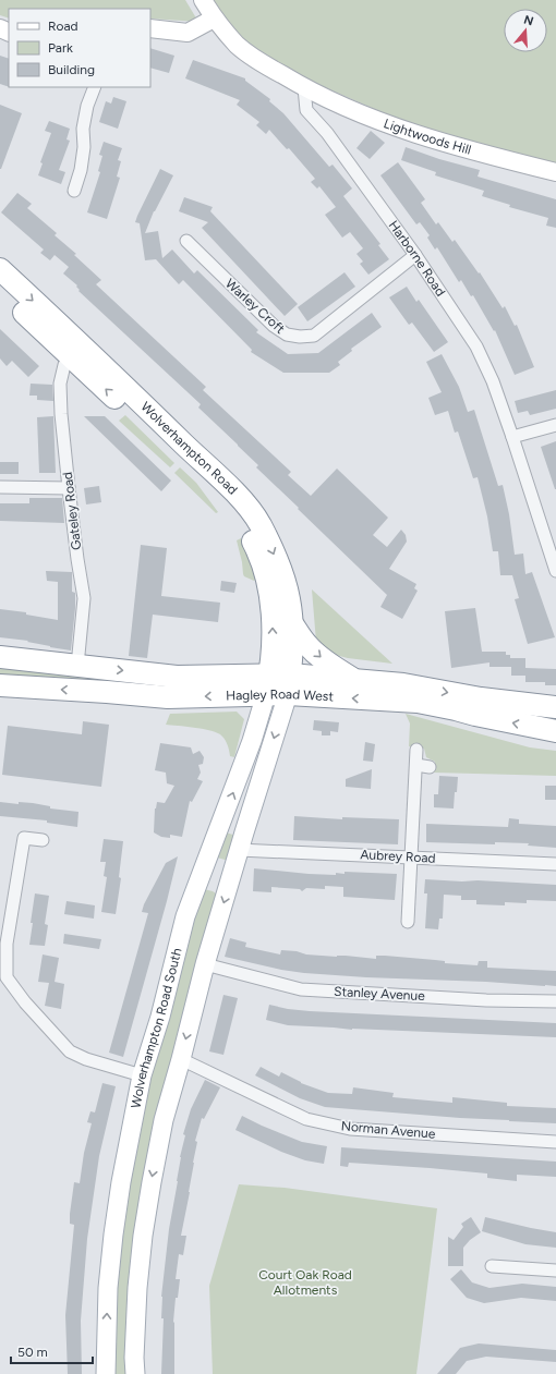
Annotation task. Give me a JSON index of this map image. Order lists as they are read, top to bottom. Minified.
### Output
{"streets":{"highway":["Wolverhampton Road","Hagley Road West"],"main road":["Wolverhampton Road South"],"street":["Lightwoods Hill","Harborne Road","Warley Croft","Gateley Road","Aubrey Road","Stanley Avenue","Norman Avenue"]},"crossings":[["Lightwoods Hill","Harborne Road"],["Harborne Road","Warley Croft"],["Wolverhampton Road","Gateley Road"],["Wolverhampton Road","Hagley Road West"],["Wolverhampton Road","Wolverhampton Road South"],["Gateley Road","Hagley Road West"],["Hagley Road West","Wolverhampton Road South"]],"parks":["Court Oak Road Allotments"],"legend":["Road","Park","Building"],"scale_bar":"50 m","north":"top"}
